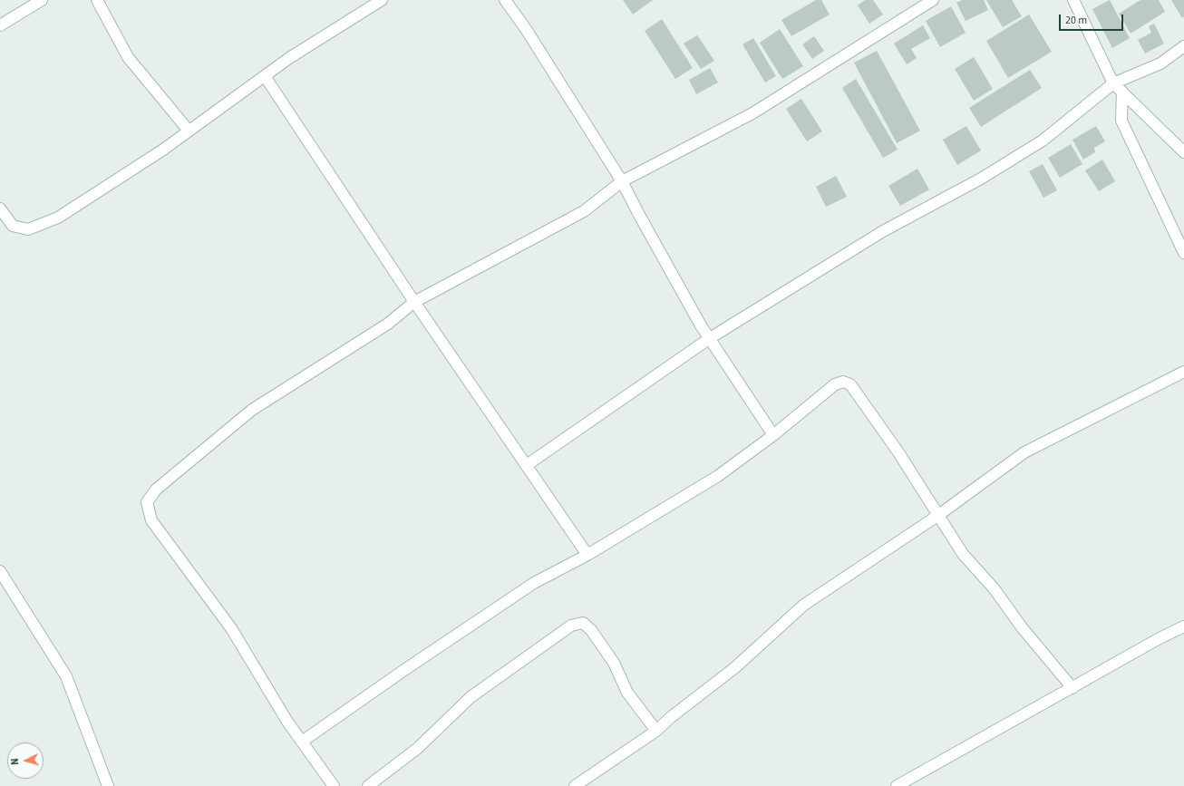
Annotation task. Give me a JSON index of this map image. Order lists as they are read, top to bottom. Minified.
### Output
{"scale_bar":"20 m","north":"left"}
